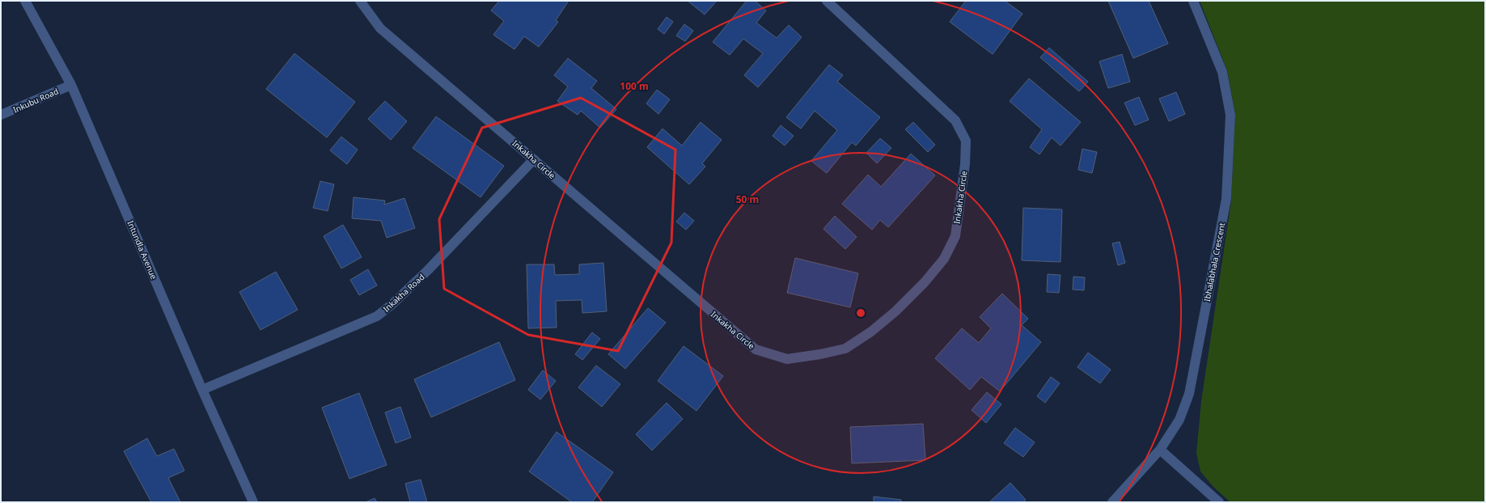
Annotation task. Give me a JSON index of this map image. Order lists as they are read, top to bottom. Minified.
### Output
{"streets":{"street":["Inkubu Road","Inkakha Circle","Intundla Avenue","Ibhalabhala Crescent","Inkakha Road"]},"crossings":[["Inkubu Road","Intundla Avenue"],["Inkakha Circle","Inkakha Road"],["Intundla Avenue","Inkakha Road"]],"rings":["100 m","50 m"]}
